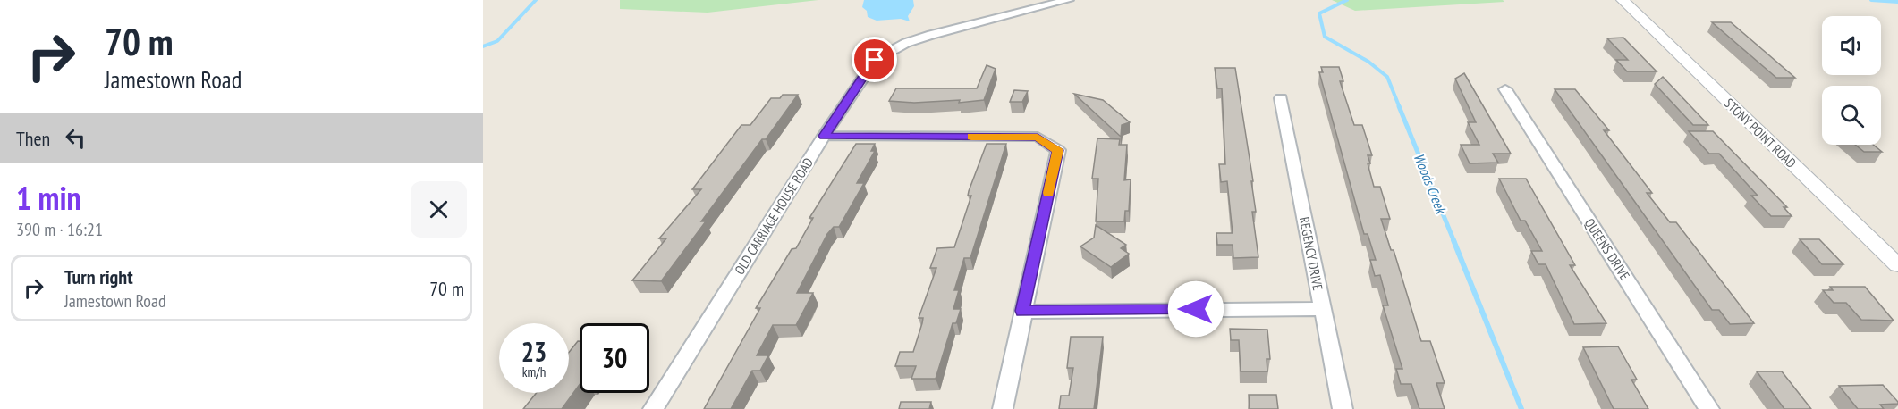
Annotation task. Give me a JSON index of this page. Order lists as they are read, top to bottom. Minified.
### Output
{"streets":{"street":["STONY POINT ROAD","OLD CARRIAGE HOUSE ROAD","QUEENS DRIVE","REGENCY DRIVE"]},"water":["Woods Creek"],"page":{"turn":["70 m","Jamestown Road"],"then":"Then","heading":["1 min","390 m · 16:21"],"list":[{"name":"Turn right","note":"Jamestown Road","value":"70 m"}],"speed":"23 km/h","limit":"30"}}
